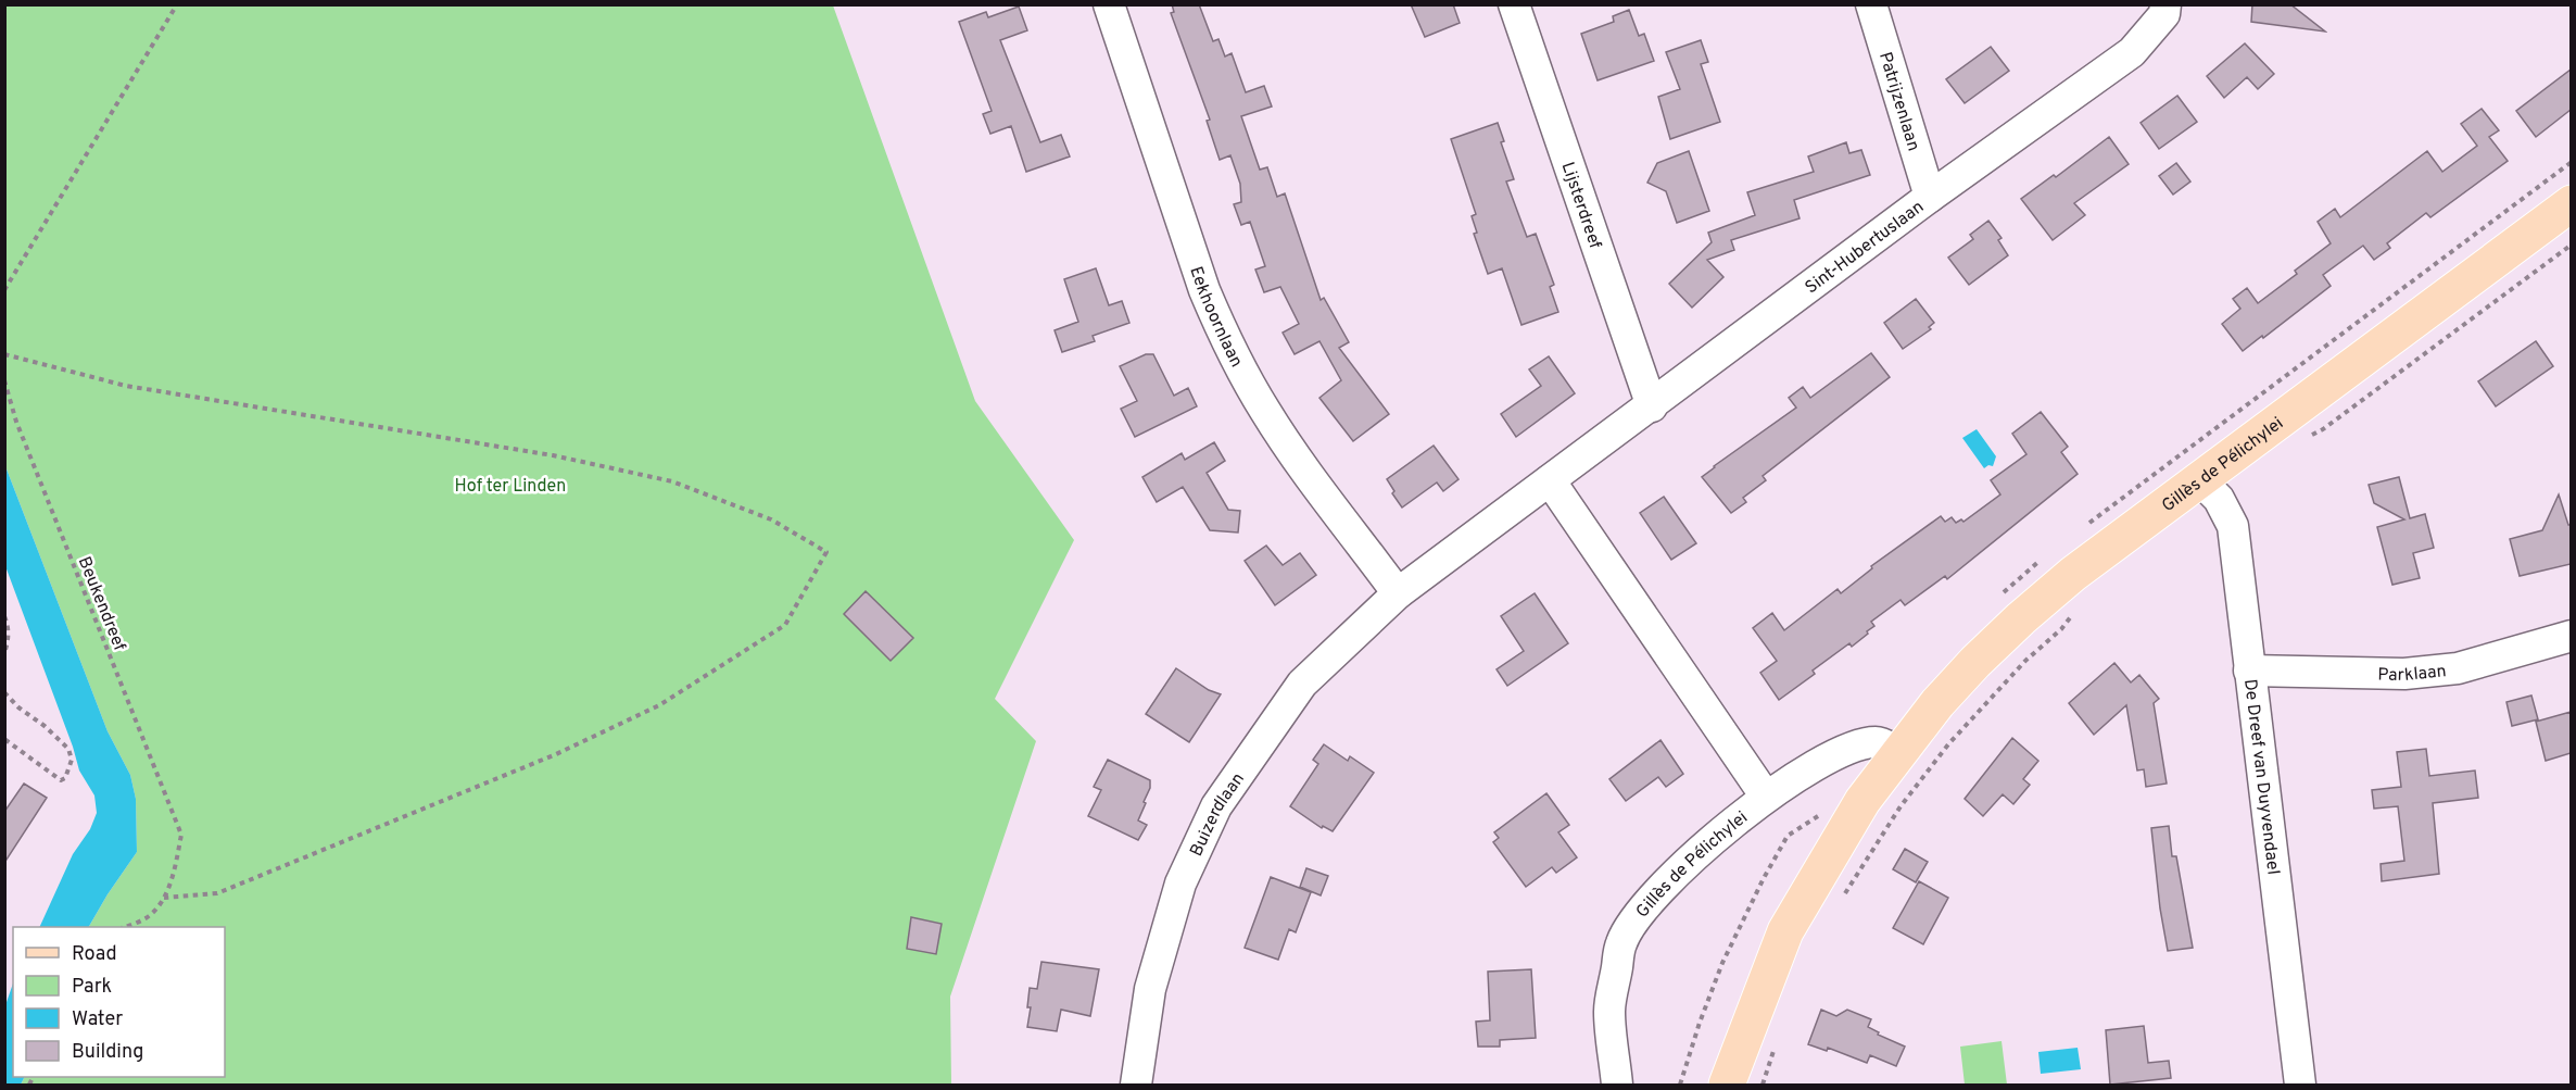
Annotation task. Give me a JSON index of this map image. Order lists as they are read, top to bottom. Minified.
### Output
{"streets":{"main road":["Gillès de Pélichylei"],"street":["Patrijzenlaan","Lijsterdreef","Sint-Hubertuslaan","Eekhoornlaan","Parklaan","De Dreef van Duyvendael","Buizerdlaan"],"path":["Beukendreef"]},"crossings":[["Patrijzenlaan","Sint-Hubertuslaan"],["Lijsterdreef","Sint-Hubertuslaan"],["Sint-Hubertuslaan","Eekhoornlaan"],["Sint-Hubertuslaan","Buizerdlaan"],["Eekhoornlaan","Buizerdlaan"],["Gillès de Pélichylei","De Dreef van Duyvendael"],["Parklaan","De Dreef van Duyvendael"]],"parks":["Hof ter Linden"],"legend":["Road","Park","Water","Building"]}
